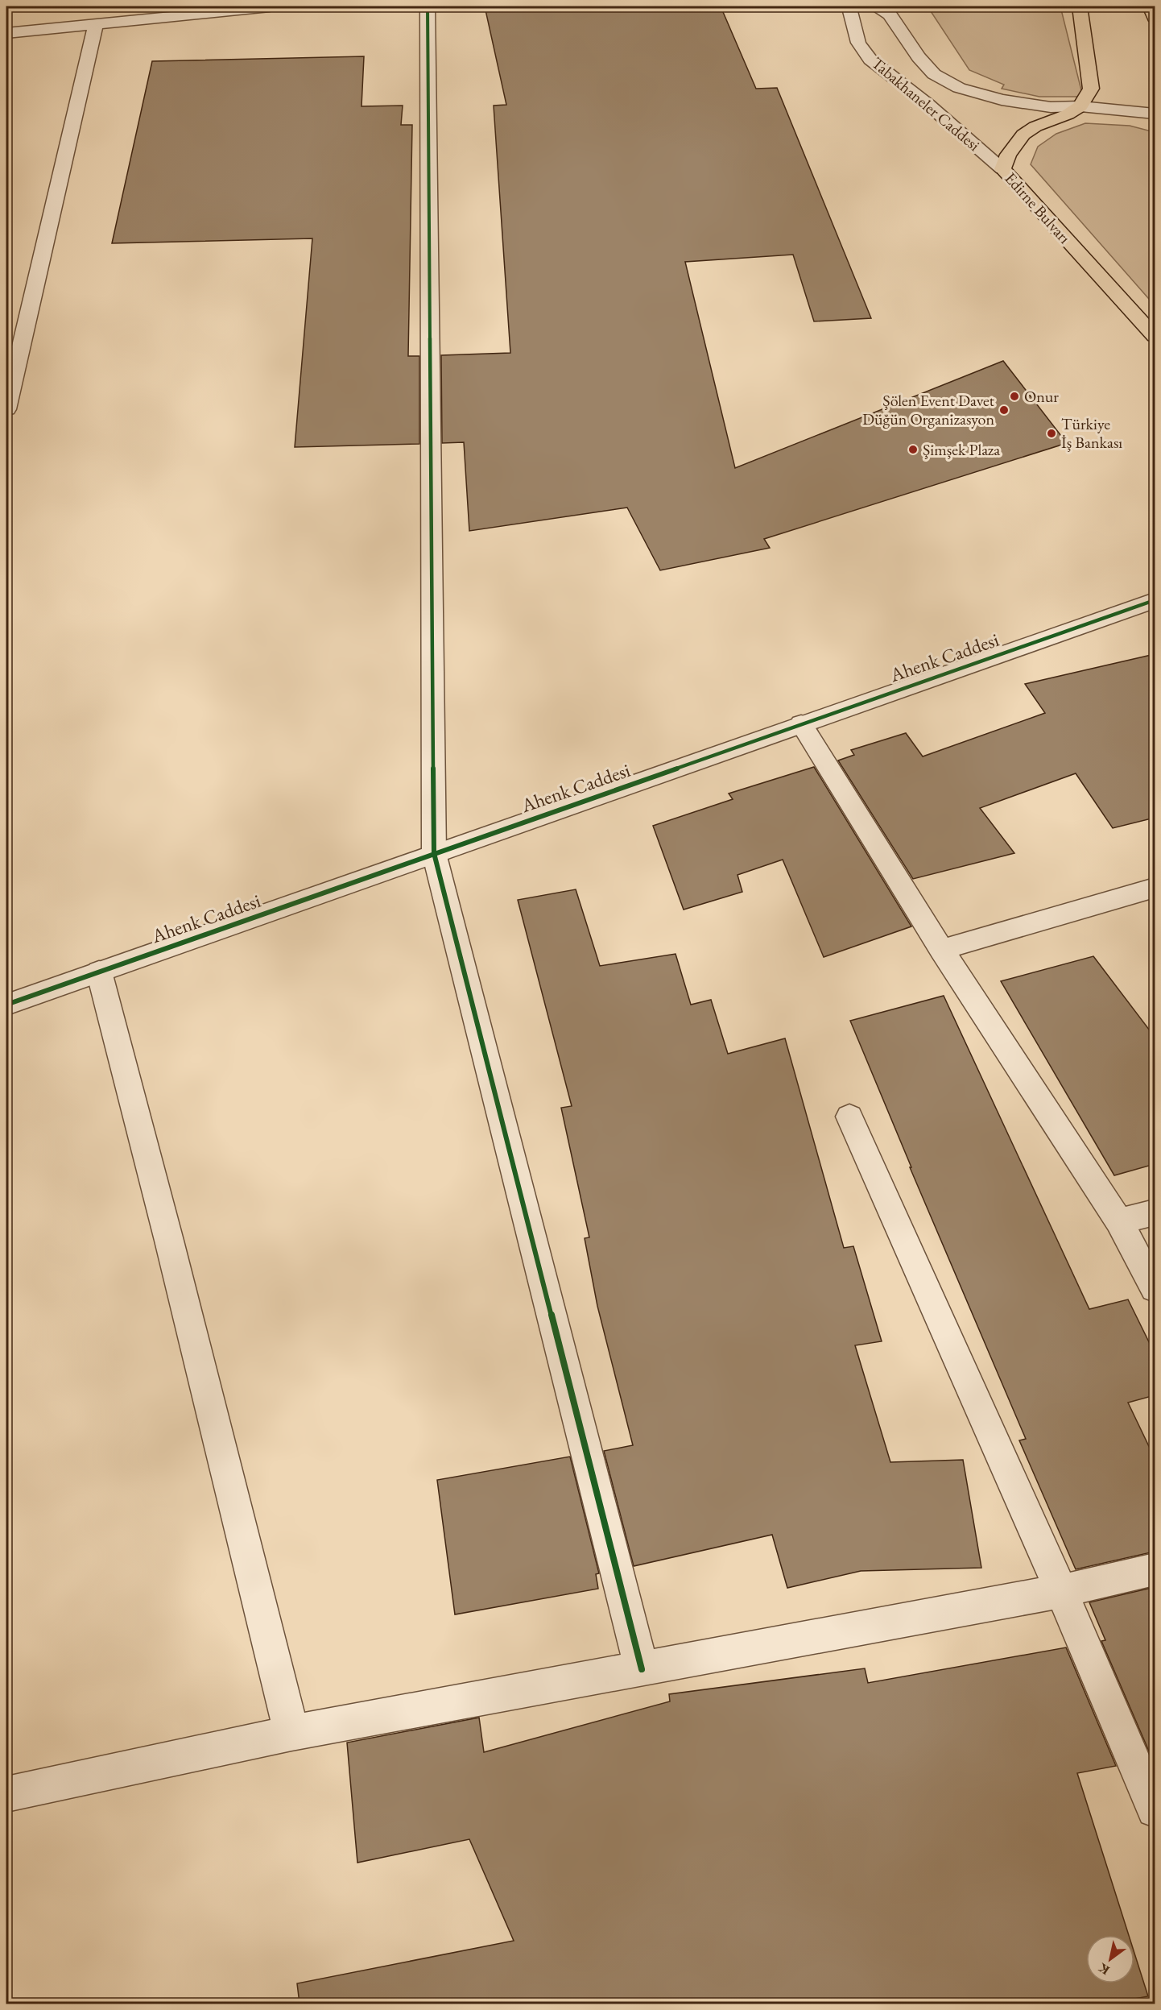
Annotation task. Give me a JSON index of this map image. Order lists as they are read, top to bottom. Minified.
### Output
{"streets":{"highway":["Edirne Bulvarı"],"street":["Tabakhaneler Caddesi","Ahenk Caddesi"]},"crossings":[["Tabakhaneler Caddesi","Edirne Bulvarı"]],"places":["Onur","Şölen Event Davet Düğün Organizasyon","Türkiye İş Bankası","Şimşek Plaza"],"north":"bottom left"}
